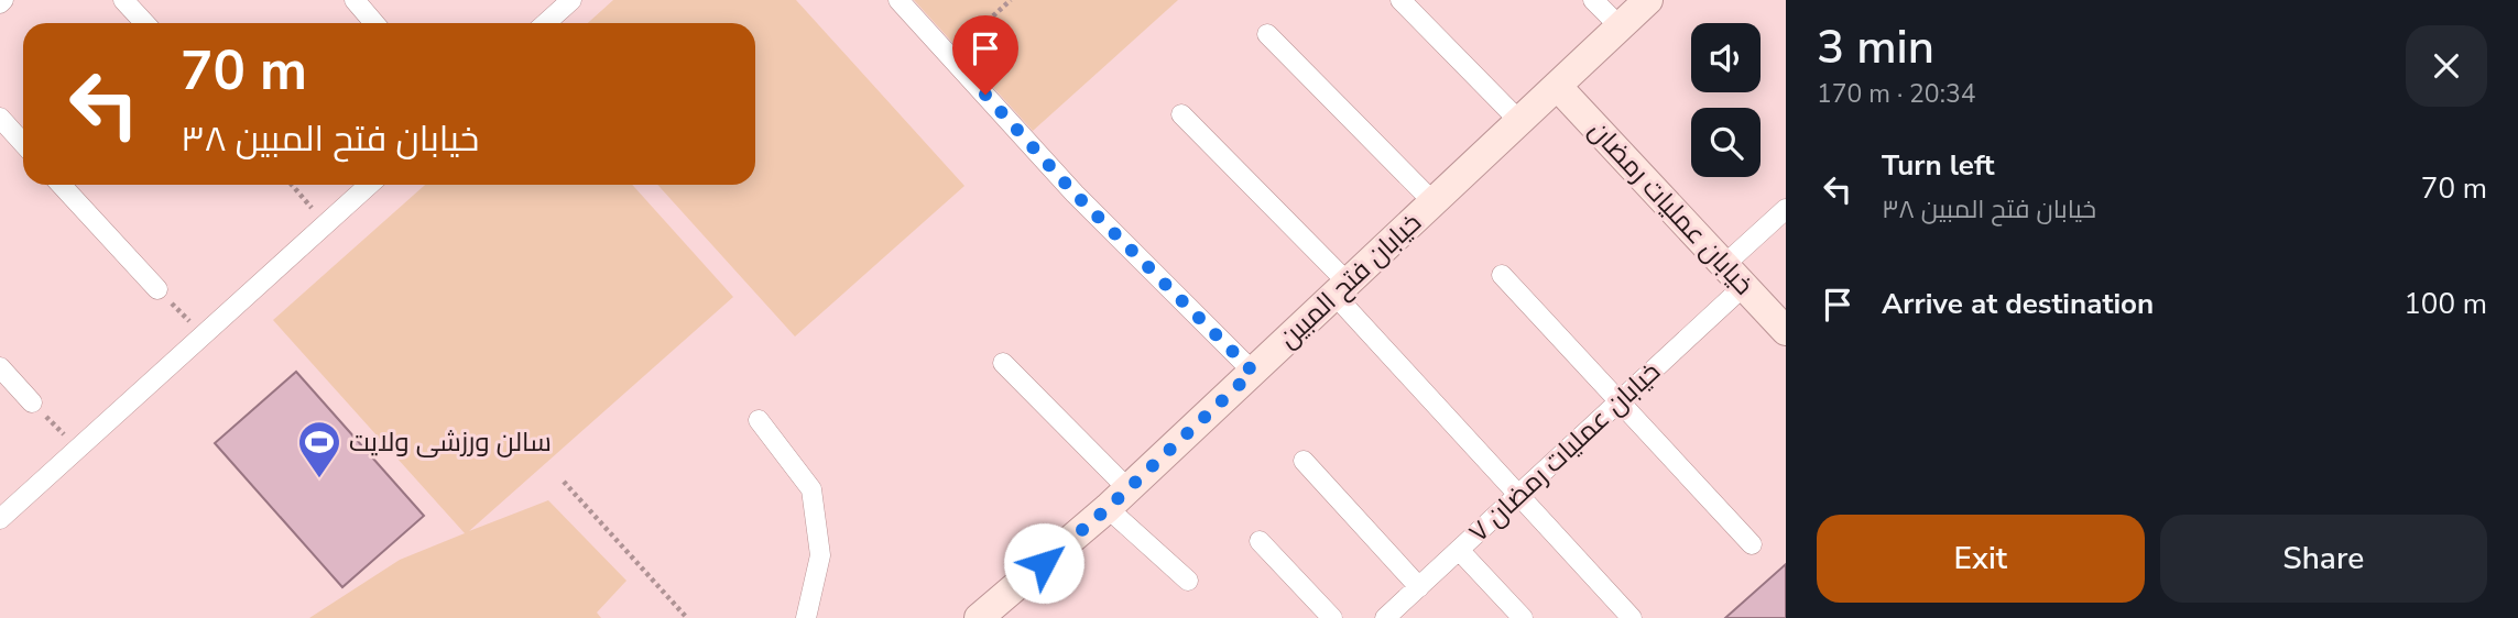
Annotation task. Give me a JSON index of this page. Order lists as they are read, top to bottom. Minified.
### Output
{"streets":{"street":["خیابان عملیات رمضان","خیابان فتح المبین","خیابان عملیات رمضان ۷"]},"crossings":[["خیابان عملیات رمضان","خیابان فتح المبین"],["خیابان عملیات رمضان","خیابان عملیات رمضان ۷"]],"places":{"sports":["سالن ورزشی ولایت"]},"page":{"heading":["3 min","170 m · 20:34"],"turn":["70 m","خیابان فتح المبین ۳۸"],"list":[{"name":"Turn left","note":"خیابان فتح المبین ۳۸","value":"70 m"},{"name":"Arrive at destination","value":"100 m"}],"buttons":["Exit","Share"]}}
